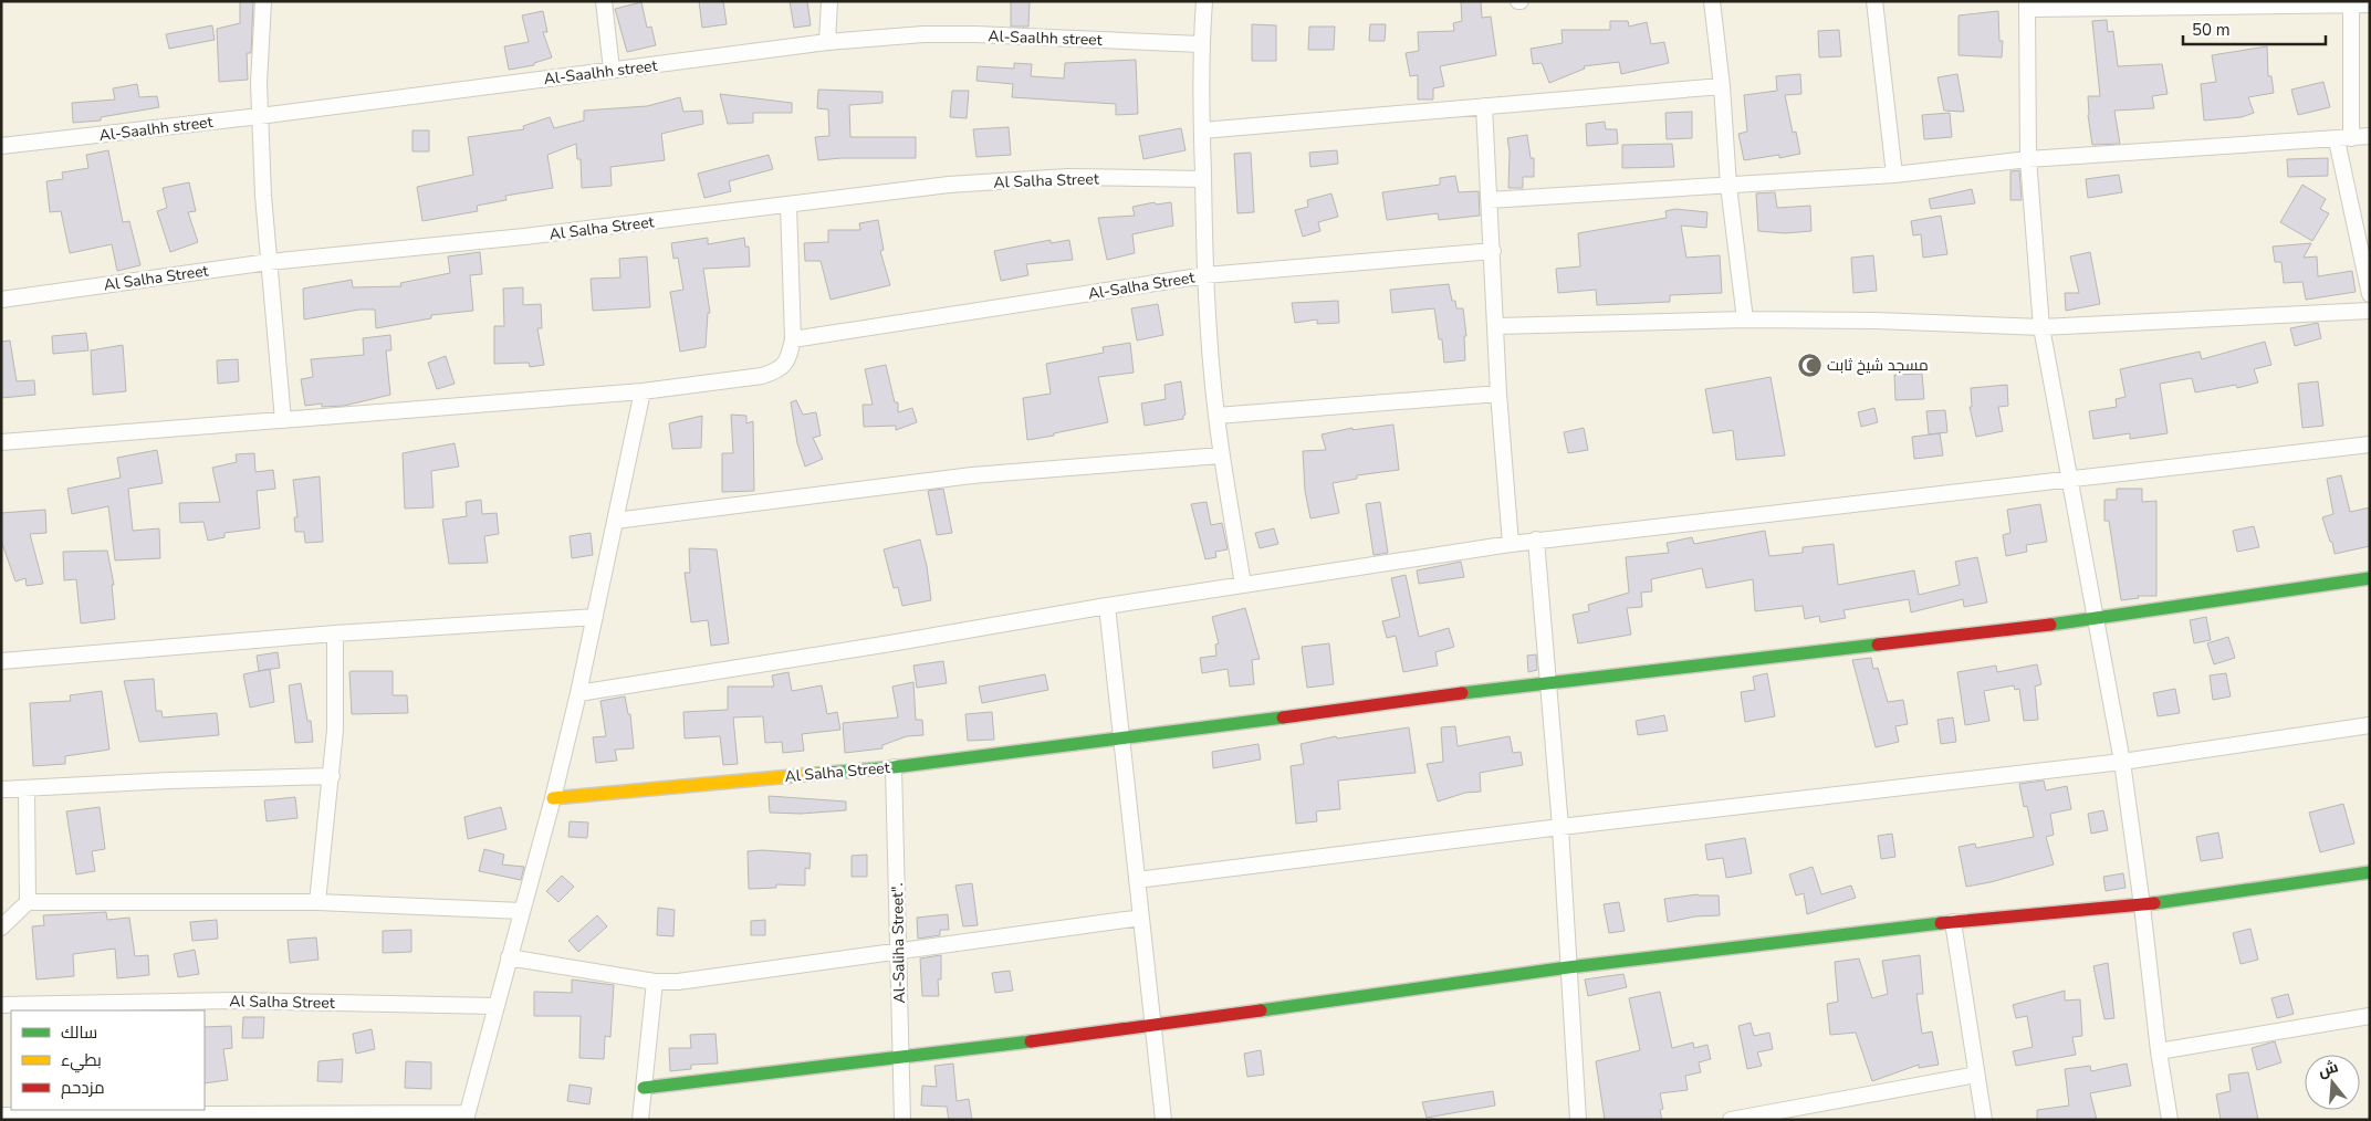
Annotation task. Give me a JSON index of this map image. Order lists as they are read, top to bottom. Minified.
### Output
{"streets":{"street":["Al-Saalhh street","Al Salha Street","Al-Salha Street","Al-Saliha Street\"."]},"crossings":[["Al Salha Street","Al-Saliha Street\"."]],"places":{"mosque":["مسجد شيخ ثابت"]},"legend":["سالك","بطيء","مزدحم"],"scale_bar":"50 m","north":"top"}
